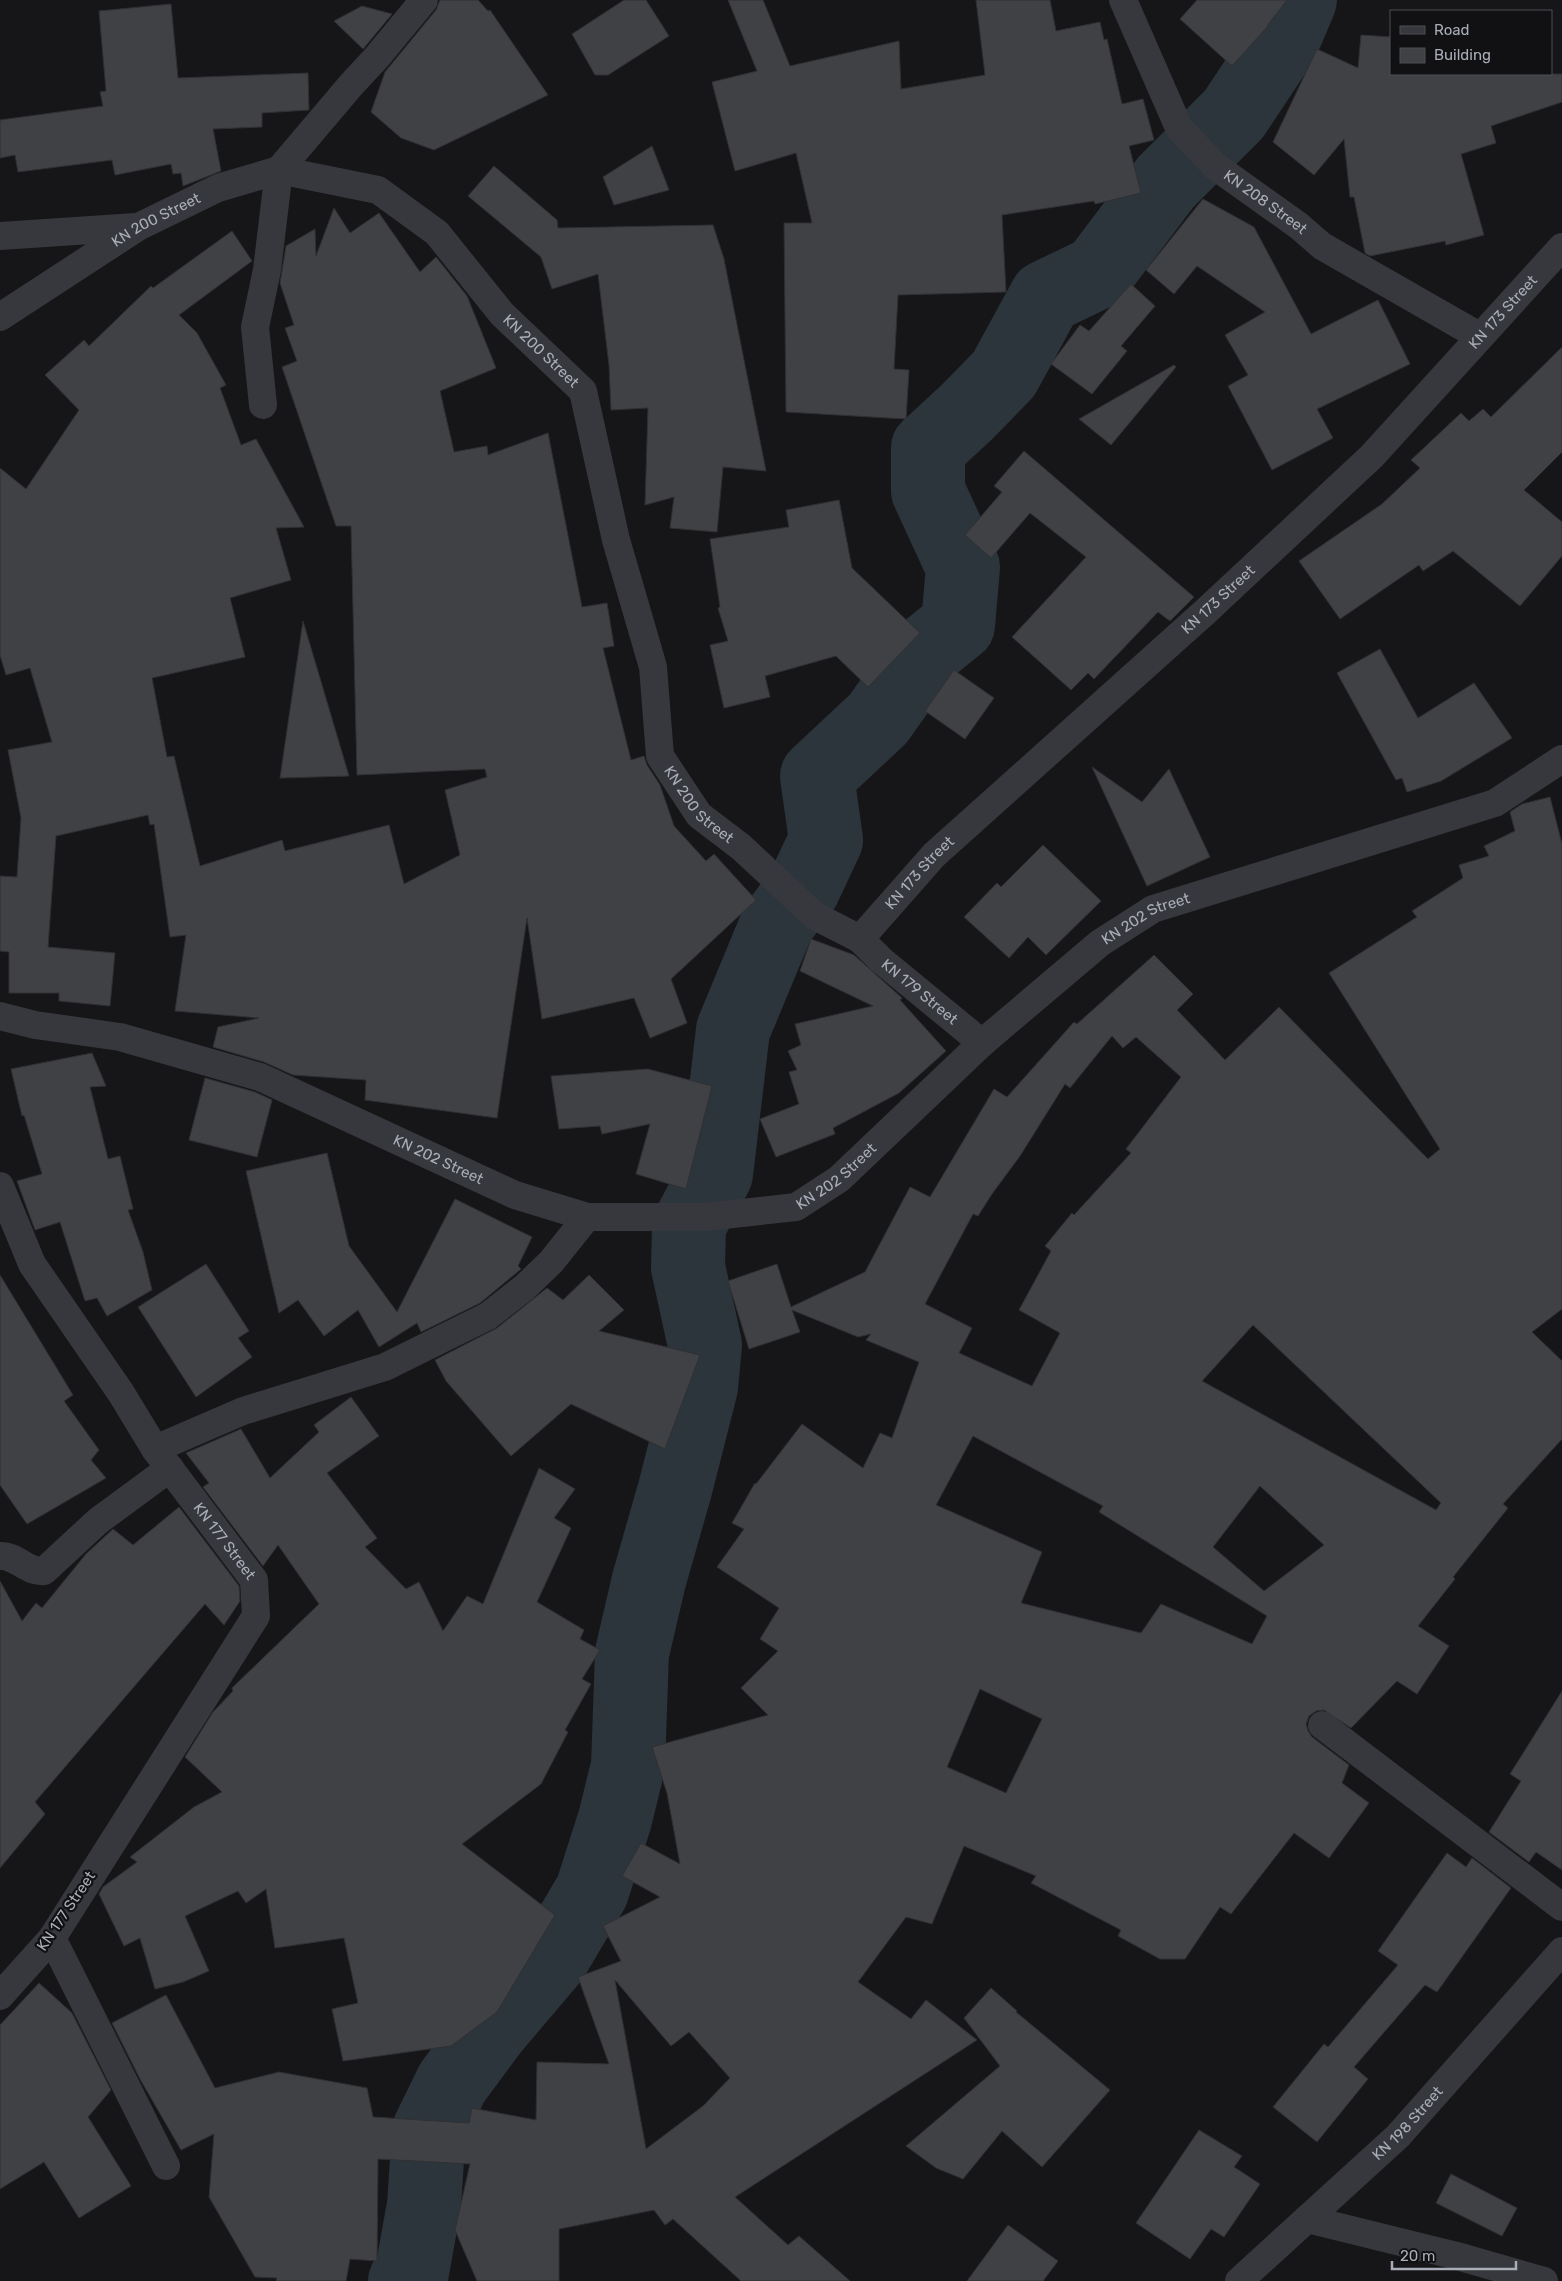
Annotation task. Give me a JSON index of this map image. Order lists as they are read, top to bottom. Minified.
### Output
{"streets":{"street":["KN 208 Street","KN 200 Street","KN 173 Street","KN 202 Street","KN 179 Street","KN 177 Street","KN 198 Street"]},"crossings":[["KN 208 Street","KN 173 Street"],["KN 200 Street","KN 173 Street"],["KN 200 Street","KN 179 Street"],["KN 173 Street","KN 179 Street"],["KN 202 Street","KN 179 Street"]],"legend":["Road","Building"],"scale_bar":"20 m"}
